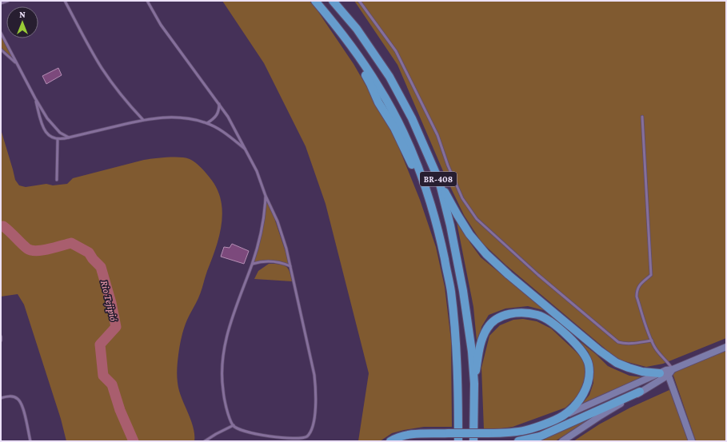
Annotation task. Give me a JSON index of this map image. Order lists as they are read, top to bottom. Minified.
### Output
{"streets":{"highway":["BR-408"]},"water":["Rio Tejipió"],"north":"top"}
